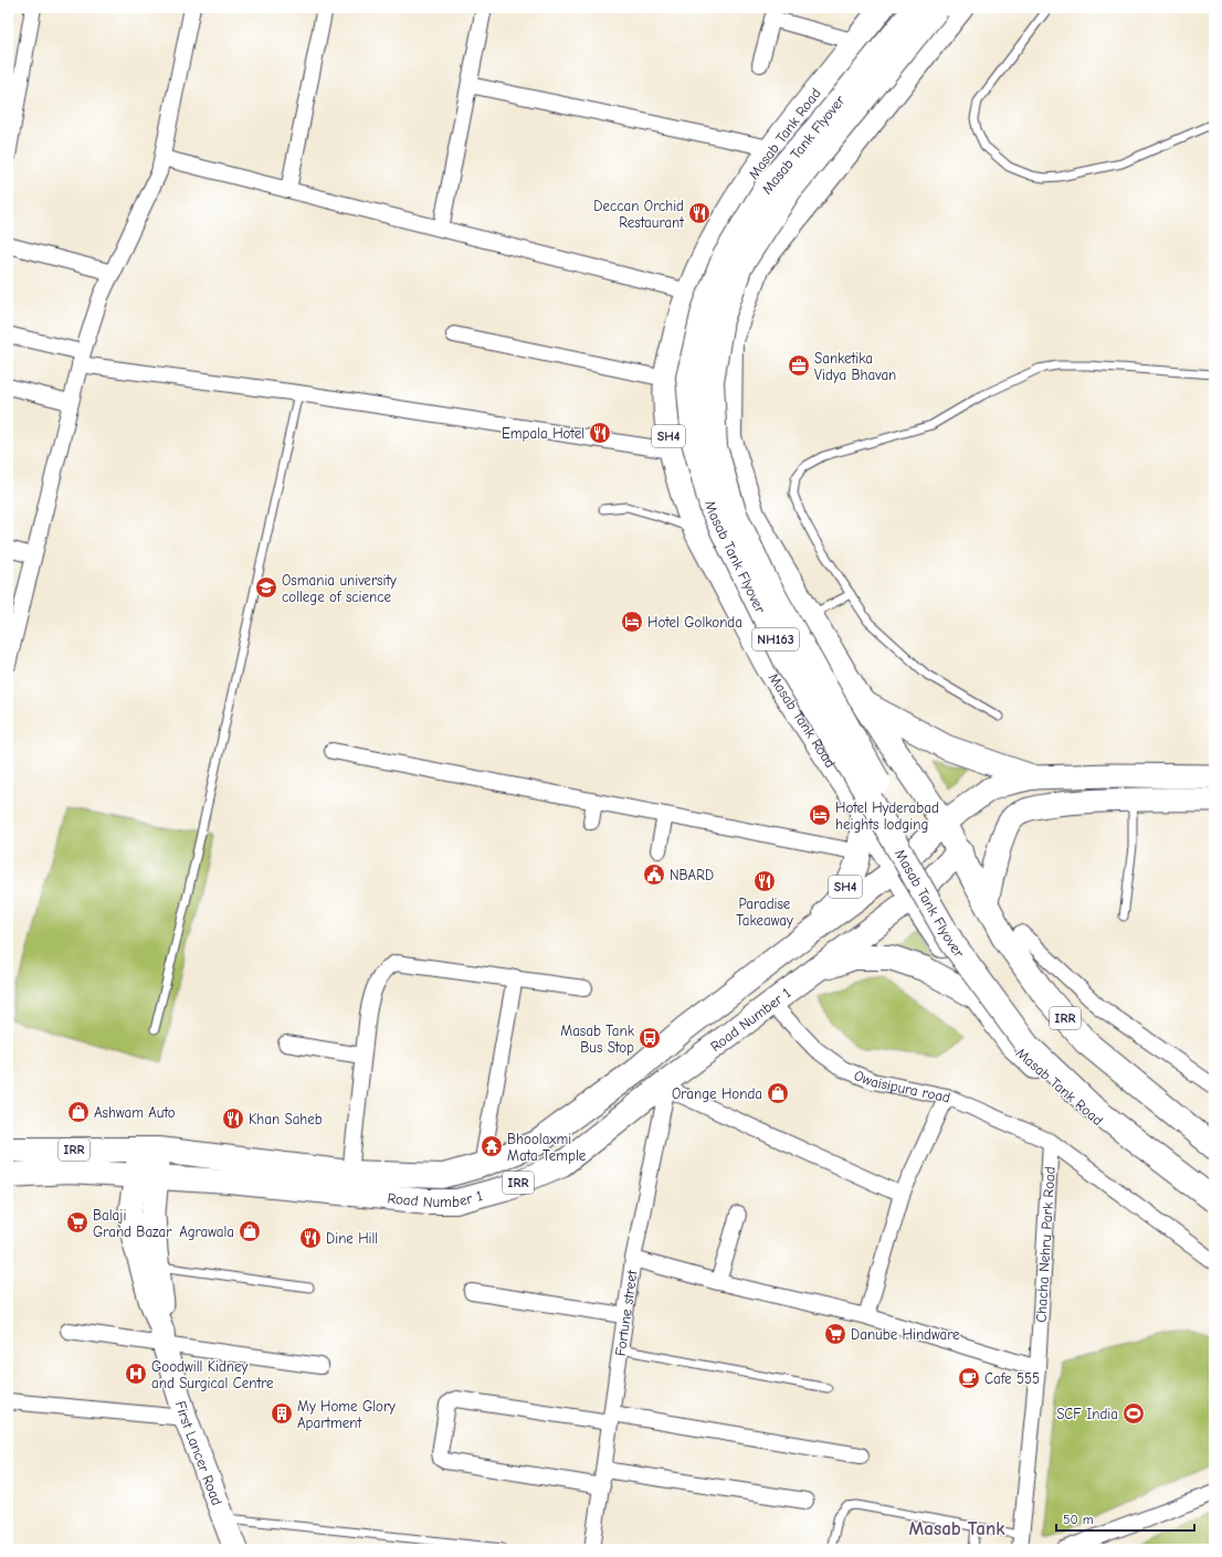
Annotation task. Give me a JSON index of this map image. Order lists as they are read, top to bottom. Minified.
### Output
{"streets":{"main road":["Masab Tank Road","Masab Tank Flyover","SH4","NH163","IRR","Road Number 1","First Lancer Road"],"street":["Owaisipura road","Chacha Nehru Park Road","Fortune street"]},"crossings":[["Masab Tank Road","SH4"],["Masab Tank Road","IRR"],["Masab Tank Road","Road Number 1"],["SH4","Road Number 1"],["IRR","Road Number 1"],["Road Number 1","Owaisipura road"],["Road Number 1","Fortune street"],["Road Number 1","First Lancer Road"],["Owaisipura road","Chacha Nehru Park Road"]],"districts":["Masab Tank"],"places":{"restaurant":["Deccan Orchid Restaurant","Empala Hotel","Paradise Takeaway","Khan Saheb","Dine Hill"],"office":["Sanketika Vidya Bhavan"],"school or university":["Osmania university college of science"],"hotel":["Hotel Golkonda","Hotel Hyderabad heights lodging"],"public building":["NBARD"],"bus stop":["Masab Tank Bus Stop"],"shop":["Orange Honda","Ashwam Auto","Agrawala"],"temple":["Bhoolaxmi Mata Temple"],"supermarket":["Balaji Grand Bazar","Danube Hindware"],"hospital":["Goodwill Kidney and Surgical Centre"],"cafe":["Cafe 555"],"building":["My Home Glory Apartment"],"sports":["SCF India"]},"scale_bar":"50 m"}
